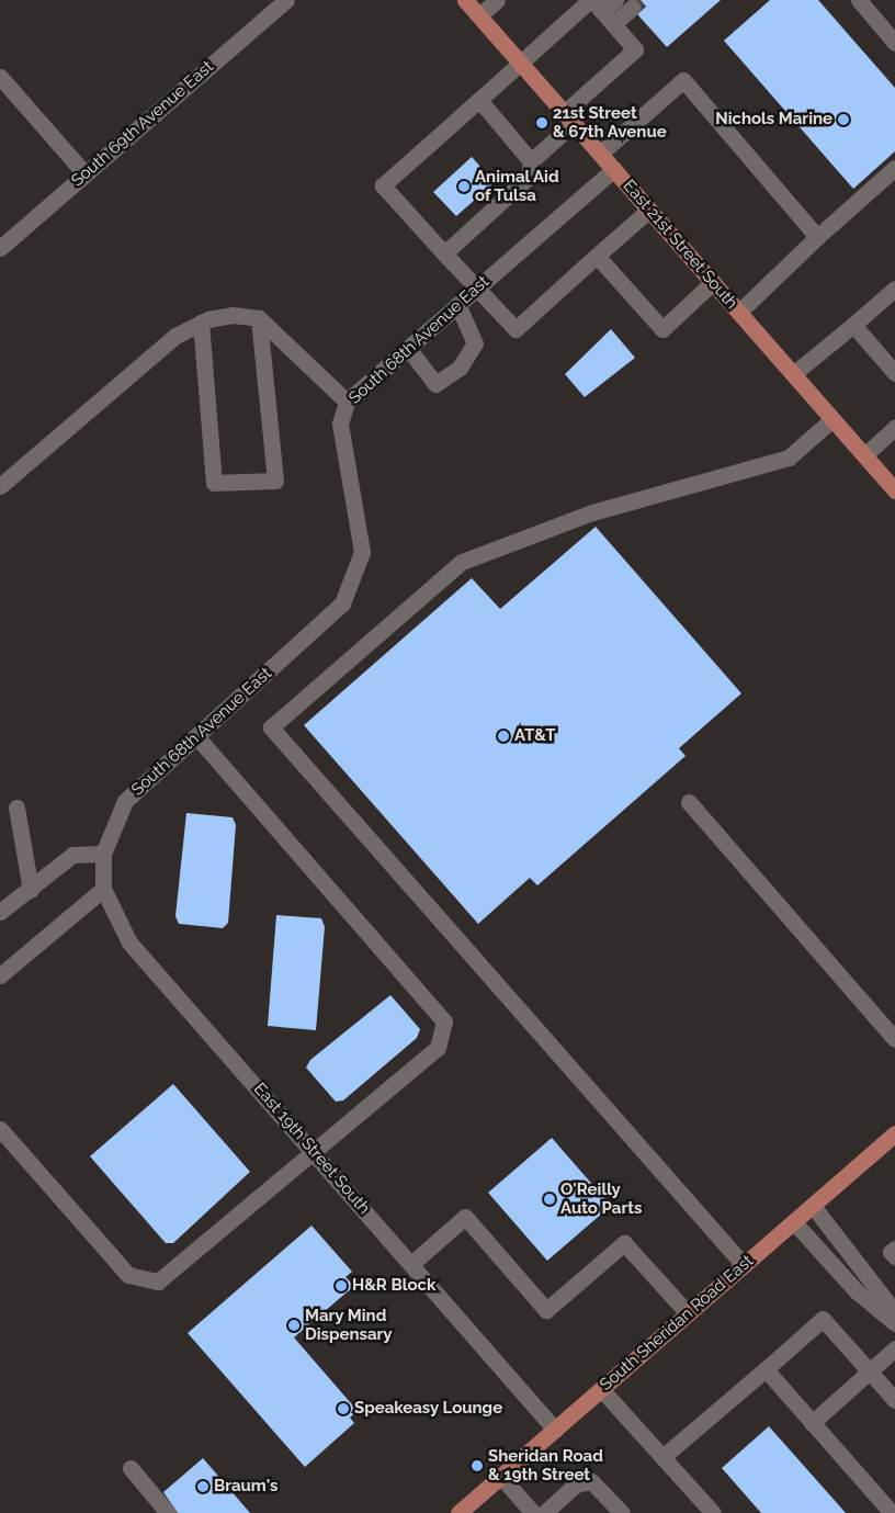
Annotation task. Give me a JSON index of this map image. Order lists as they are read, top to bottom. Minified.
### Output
{"streets":{"main road":["East 21st Street South","South Sheridan Road East"],"street":["South 69th Avenue East","South 68th Avenue East","East 19th Street South"]},"crossings":[["East 21st Street South","South 68th Avenue East"],["South 68th Avenue East","East 19th Street South"],["East 19th Street South","South Sheridan Road East"]],"places":["Nichols Marine","21st Street & 67th Avenue","Animal Aid of Tulsa","AT&T","O'Reilly Auto Parts","H&R Block","Mary Mind Dispensary","Speakeasy Lounge","Sheridan Road & 19th Street","Braum's"]}
